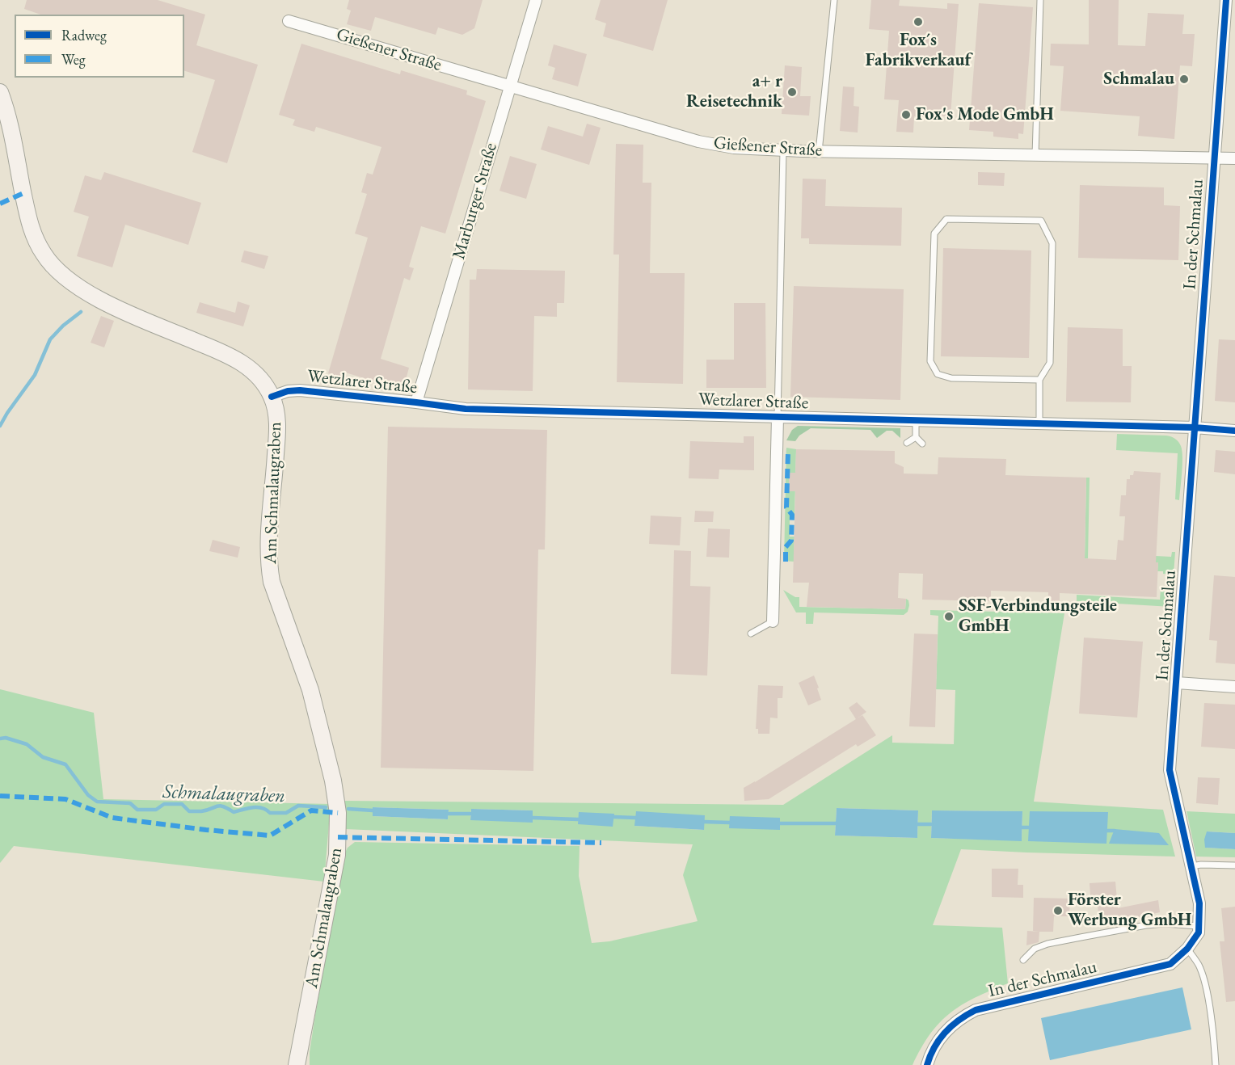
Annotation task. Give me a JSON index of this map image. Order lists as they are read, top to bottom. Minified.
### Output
{"streets":{"main road":["Am Schmalaugraben"],"street":["Gießener Straße","Marburger Straße","In der Schmalau","Wetzlarer Straße"]},"crossings":[["Gießener Straße","Marburger Straße"],["Gießener Straße","In der Schmalau"],["Marburger Straße","Wetzlarer Straße"],["In der Schmalau","Wetzlarer Straße"],["Wetzlarer Straße","Am Schmalaugraben"]],"water":["Schmalaugraben"],"places":["Fox´s Fabrikverkauf","Schmalau","a+ r Reisetechnik","Fox's Mode GmbH","SSF-Verbindungsteile GmbH","Förster Werbung GmbH"],"legend":["Radweg","Weg"]}
